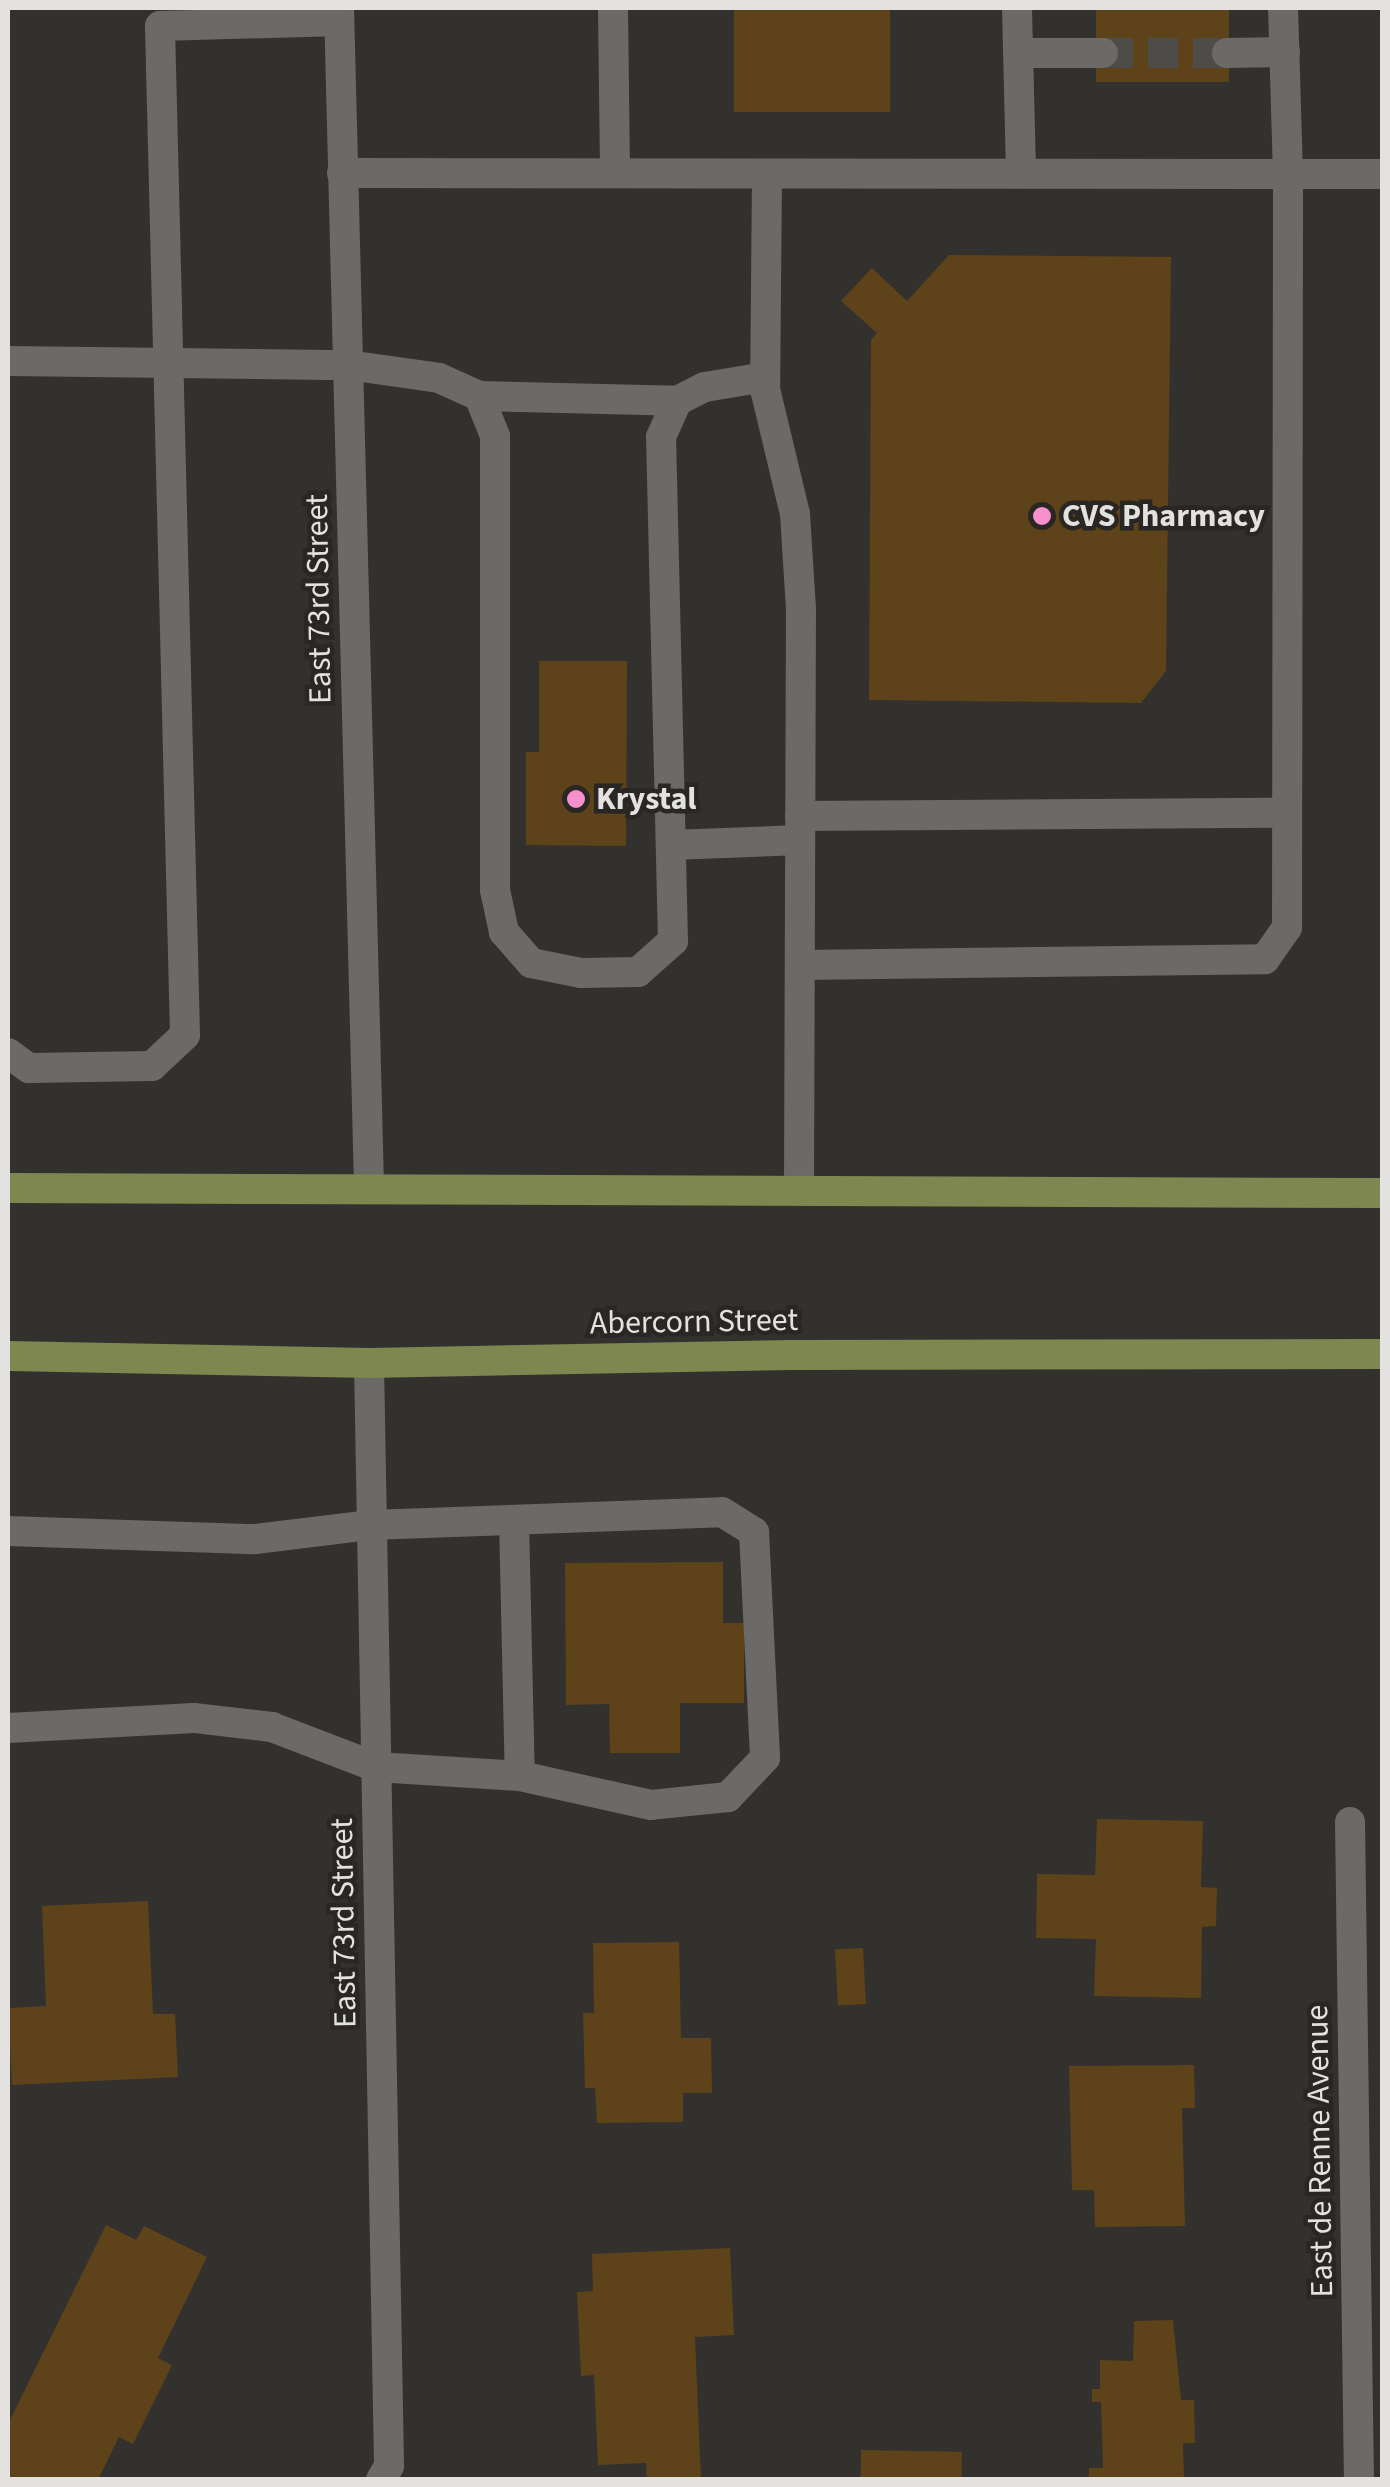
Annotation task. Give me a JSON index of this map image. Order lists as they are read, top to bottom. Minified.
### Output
{"streets":{"main road":["Abercorn Street"],"street":["East 73rd Street","East de Renne Avenue"]},"crossings":[["East 73rd Street","Abercorn Street"]],"places":["CVS Pharmacy","Krystal"]}
